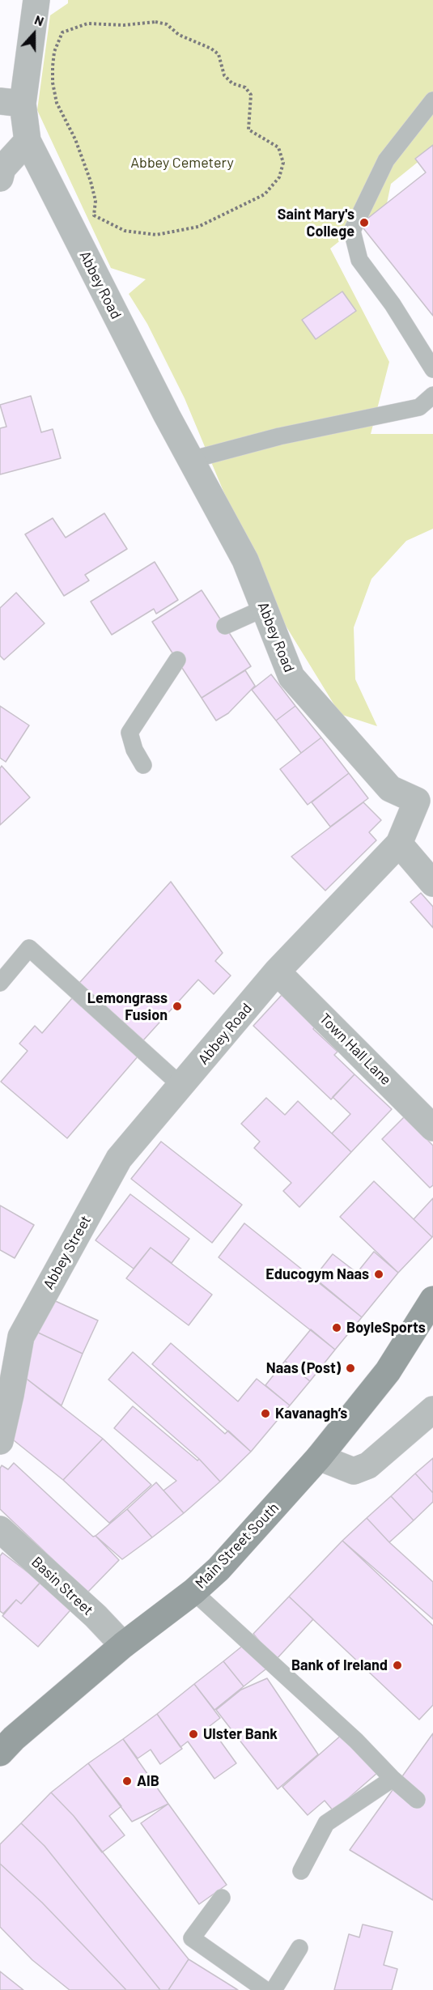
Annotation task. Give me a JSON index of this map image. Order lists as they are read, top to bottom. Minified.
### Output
{"streets":{"main road":["Main Street South"],"street":["Abbey Road","Town Hall Lane","Abbey Street","Basin Street"]},"crossings":[["Abbey Road","Town Hall Lane"],["Abbey Road","Abbey Street"],["Main Street South","Basin Street"]],"parks":["Abbey Cemetery"],"places":["Saint Mary's College","Lemongrass Fusion","Educogym Naas","BoyleSports","Naas (Post)","Kavanagh’s","Bank of Ireland","Ulster Bank","AIB"],"north":"top"}
